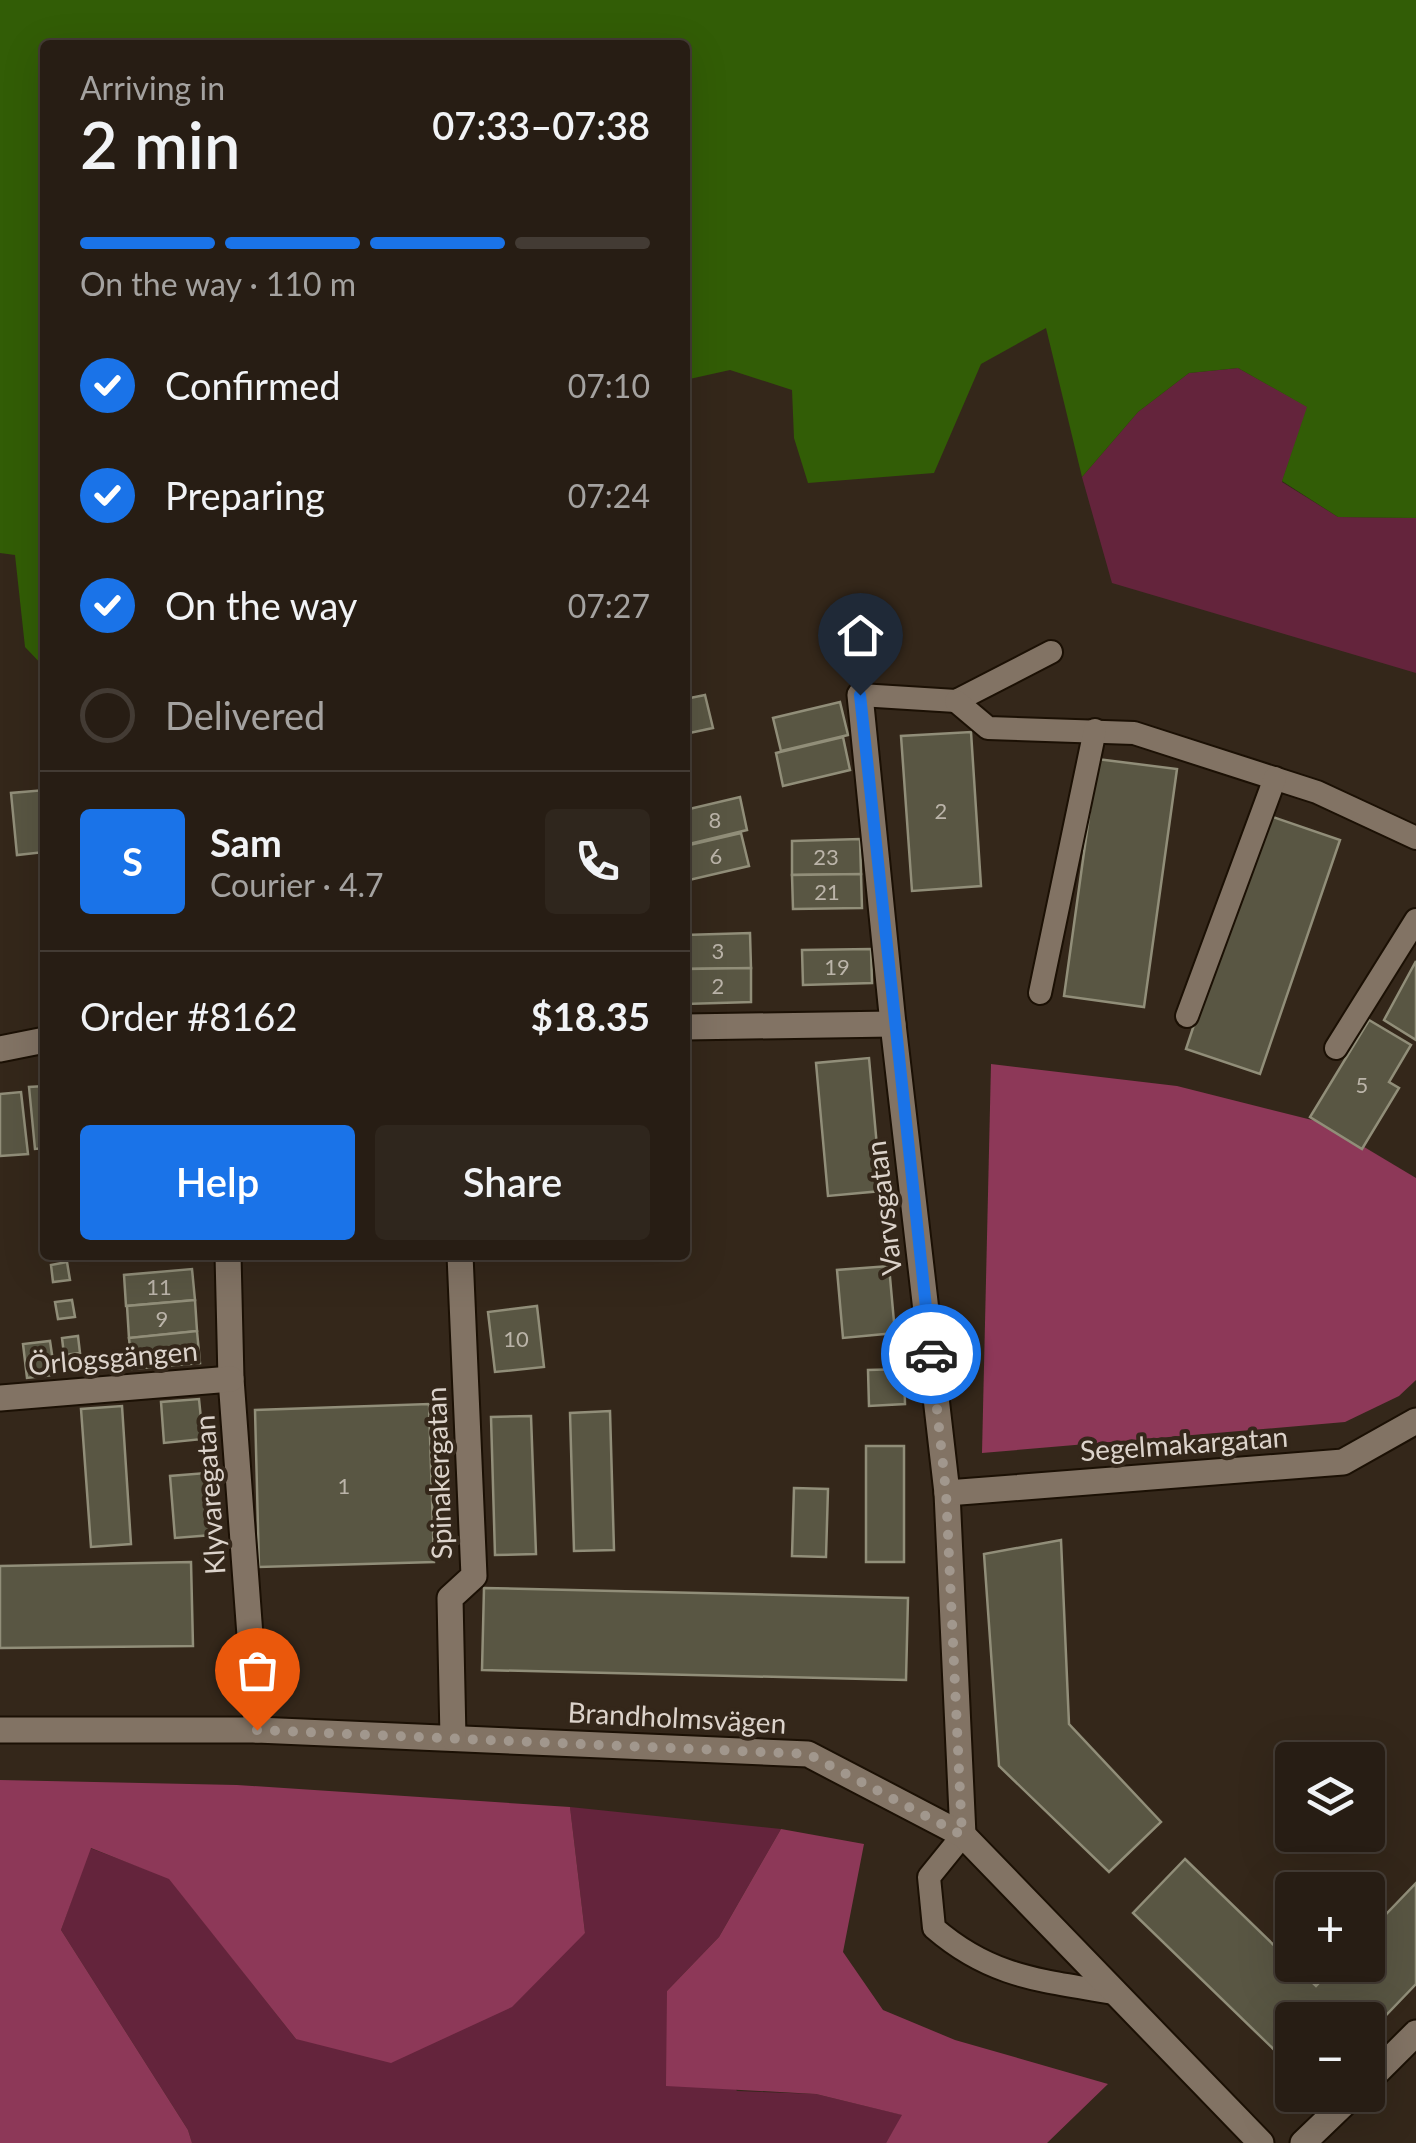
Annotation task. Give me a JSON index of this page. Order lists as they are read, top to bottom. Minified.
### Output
{"streets":{"street":["Varvsgatan","Örlogsgängen","Segelmakargatan","Spinakergatan","Klyvaregatan","Brandholmsvägen"]},"crossings":[["Varvsgatan","Segelmakargatan"],["Varvsgatan","Brandholmsvägen"],["Örlogsgängen","Klyvaregatan"],["Spinakergatan","Brandholmsvägen"],["Klyvaregatan","Brandholmsvägen"]],"house_numbers":["2","8","6","23","21","3","19","2","5","11","9","10","1"],"page":{"heading":["2 min","Arriving in","07:33–07:38"],"panel":["Sam","Courier · 4.7","Order #8162","$18.35"],"bar":"On the way · 110 m","list":[["Confirmed","07:10"],["Preparing","07:24"],["On the way","07:27"],"Delivered"],"round":"S","buttons":["Help","Share"],"map_buttons":["+","−"]}}
